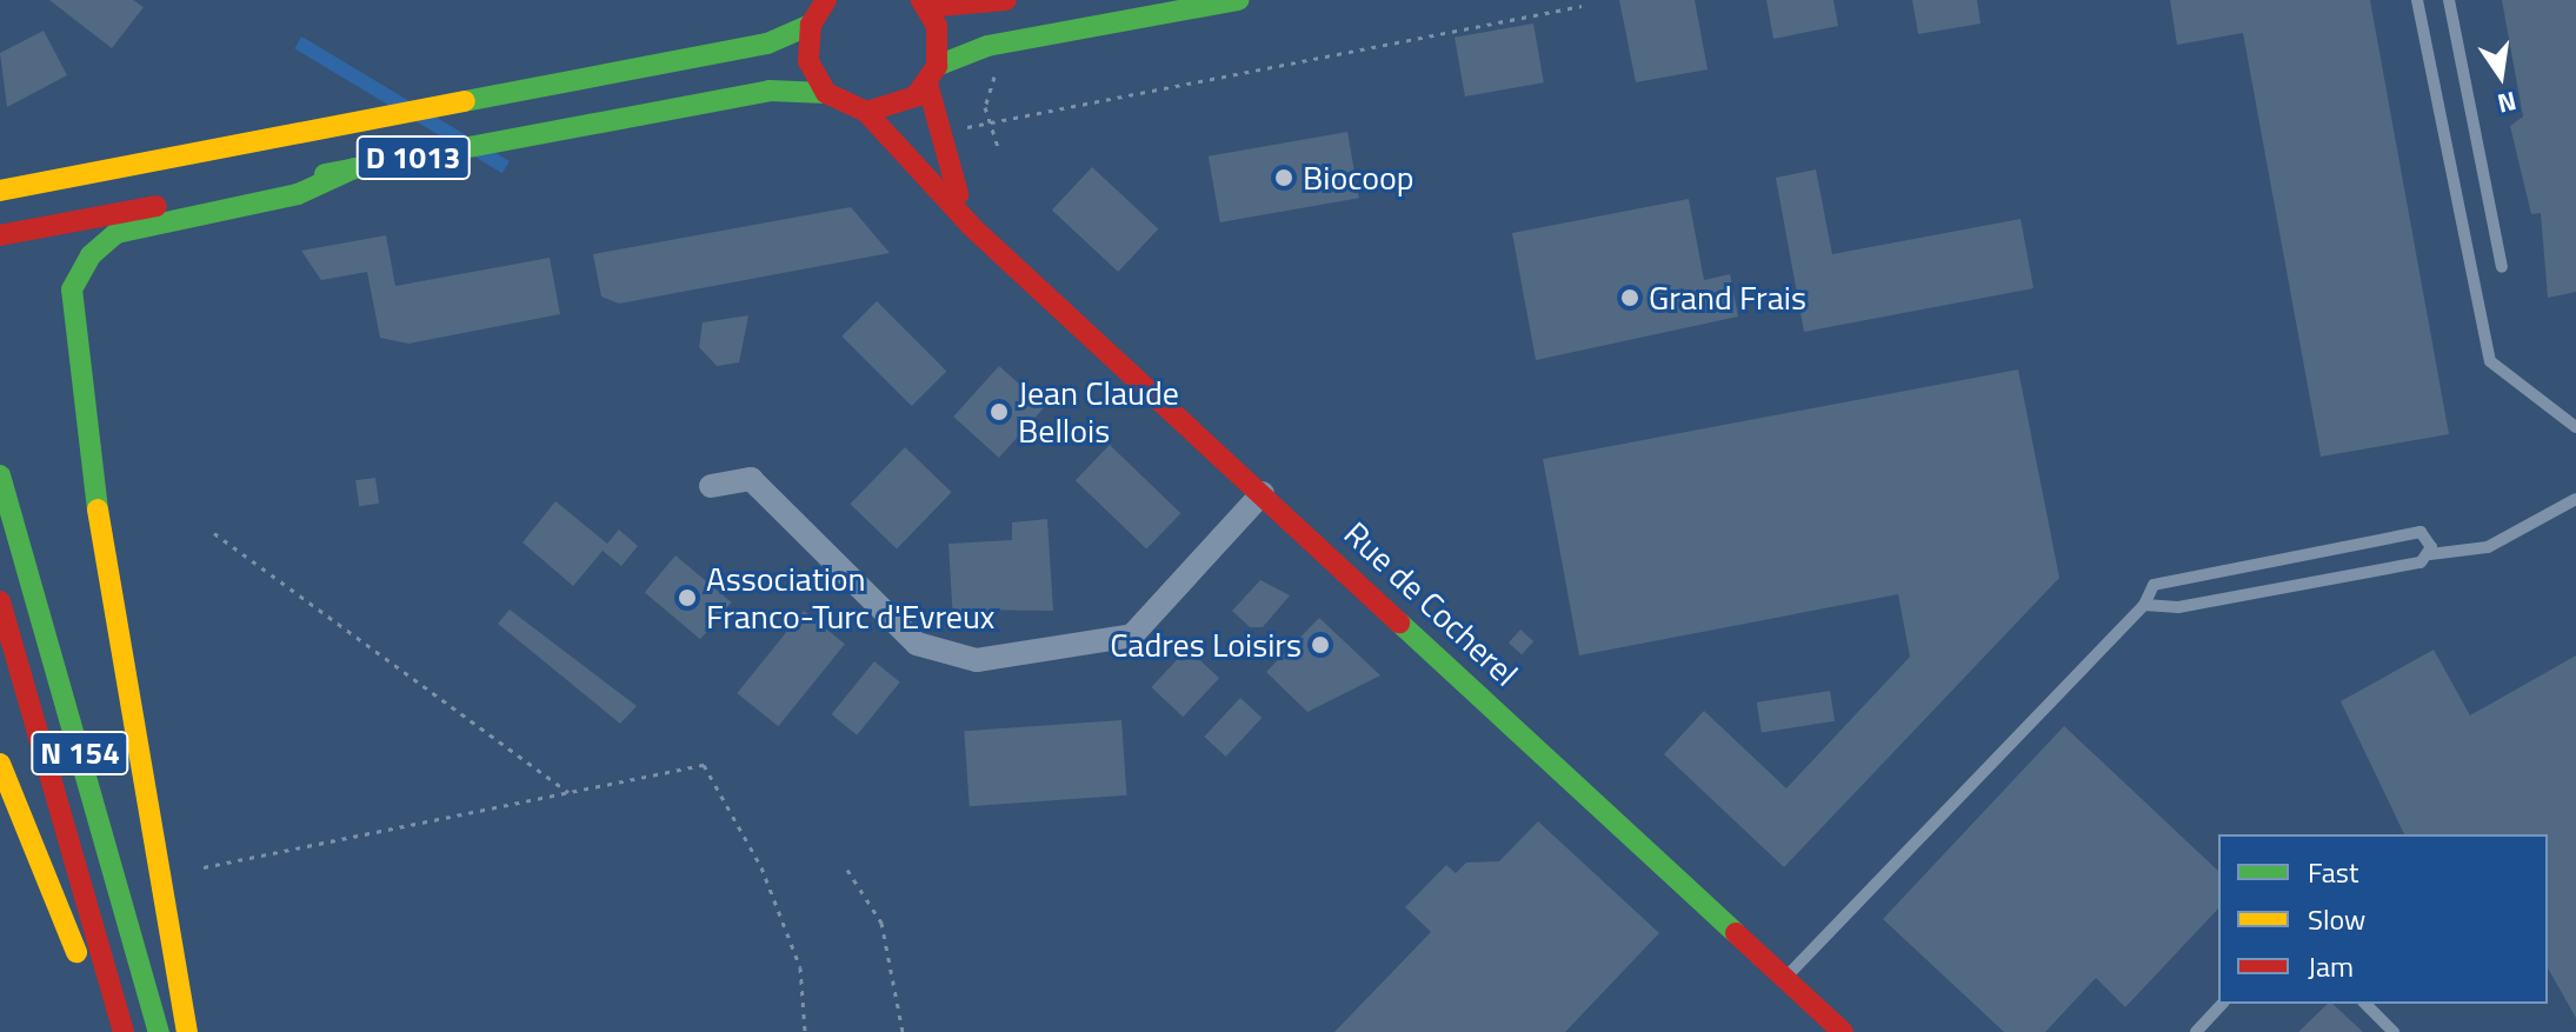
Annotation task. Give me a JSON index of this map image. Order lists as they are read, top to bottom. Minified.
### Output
{"streets":{"main road":["D 1013","Rue de Cocherel","N 154"]},"places":["Biocoop","Grand Frais","Jean Claude Bellois","Association Franco-Turc d'Evreux","Cadres Loisirs"],"legend":["Fast","Slow","Jam"],"north":"bottom"}
